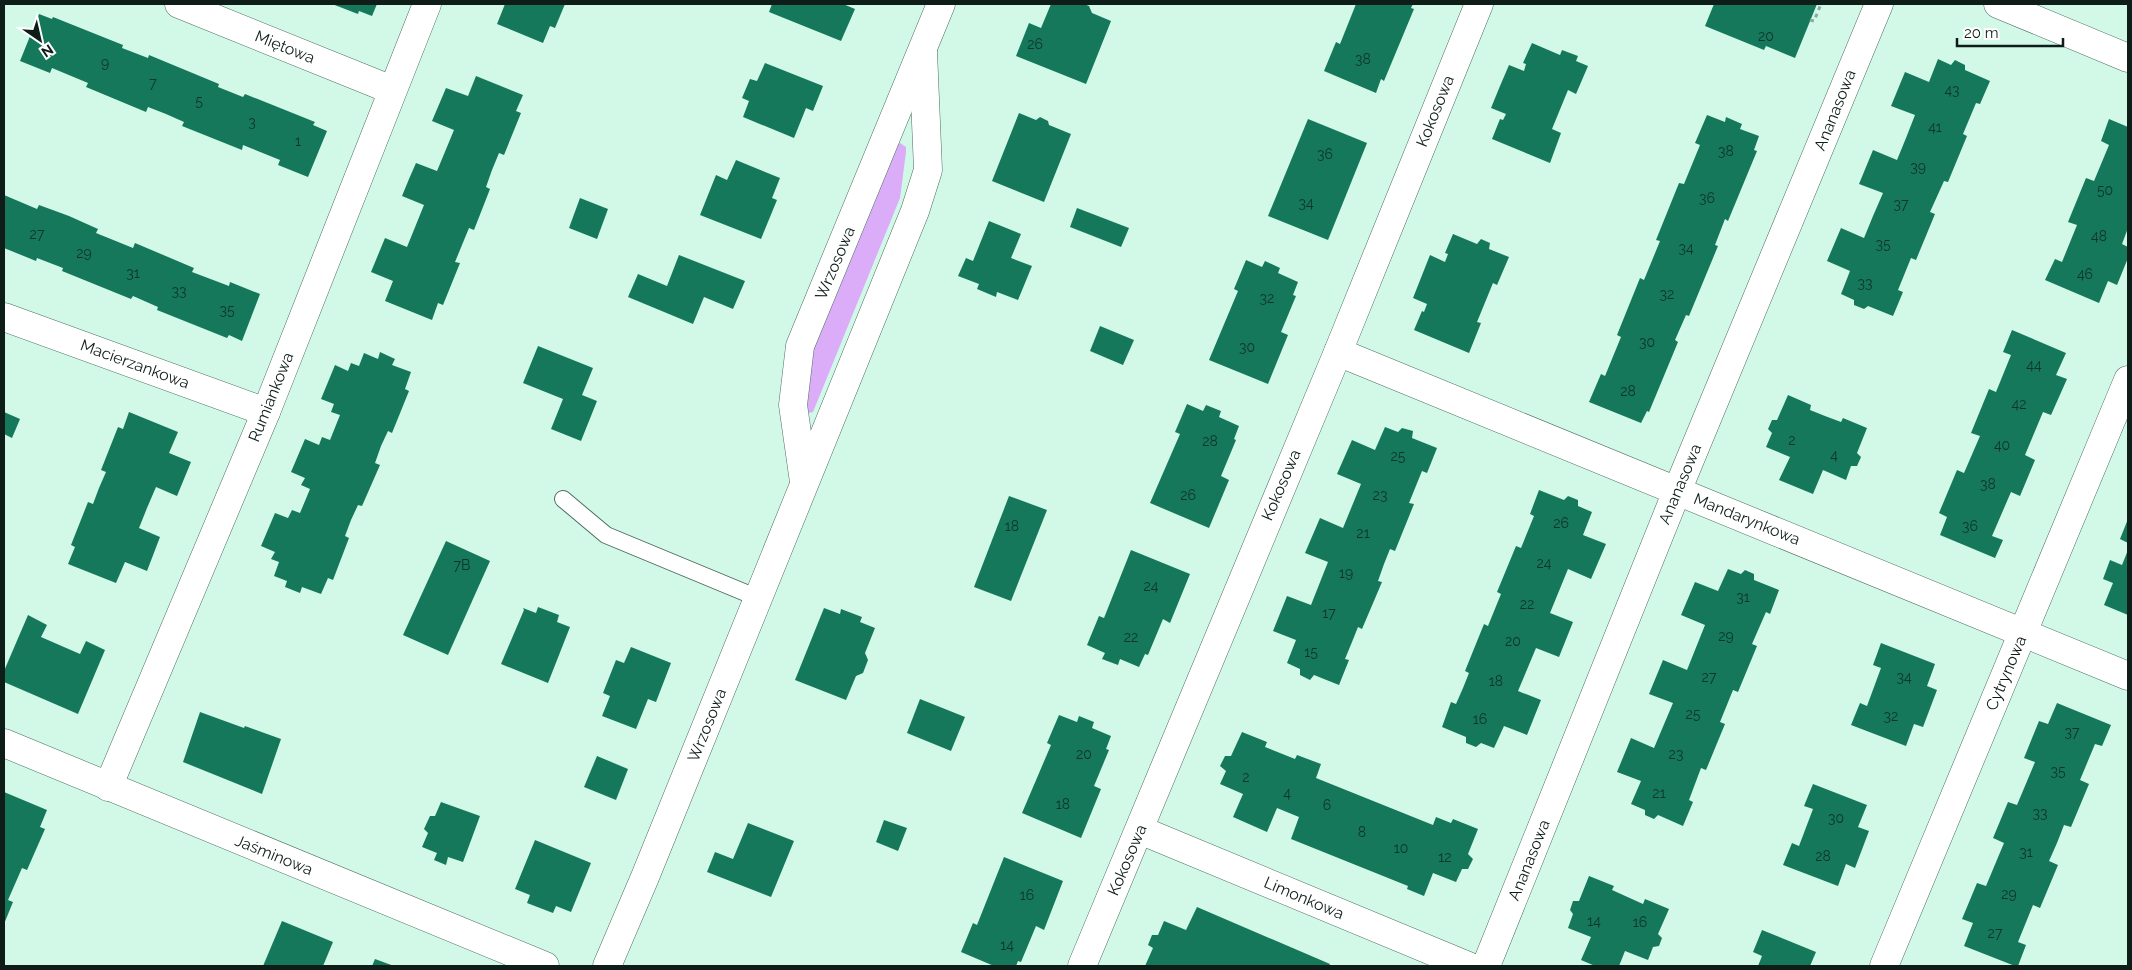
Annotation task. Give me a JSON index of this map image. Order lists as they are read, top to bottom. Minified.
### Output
{"streets":{"street":["Miętowa","Ananasowa","Kokosowa","Wrzosowa","Macierzankowa","Rumiankowa","Mandarynkowa","Cytrynowa","Jaśminowa","Limonkowa"]},"crossings":[["Miętowa","Rumiankowa"],["Ananasowa","Mandarynkowa"],["Kokosowa","Mandarynkowa"],["Kokosowa","Limonkowa"],["Macierzankowa","Rumiankowa"],["Rumiankowa","Jaśminowa"],["Mandarynkowa","Cytrynowa"]],"house_numbers":["20","26","38","9","7","43","5","3","41","1","38","36","39","50","36","34","37","27","48","35","34","29","31","46","33","33","32","32","35","30","30","44","28","42","2","28","40","4","25","38","26","23","26","18","36","21","24","7B","19","24","31","22","17","29","22","20","15","27","34","18","25","32","16","37","20","23","35","2","4","21","18","6","33","30","8","10","31","28","12","29","16","14","16","27","14"],"scale_bar":"20 m","north":"bottom right"}
